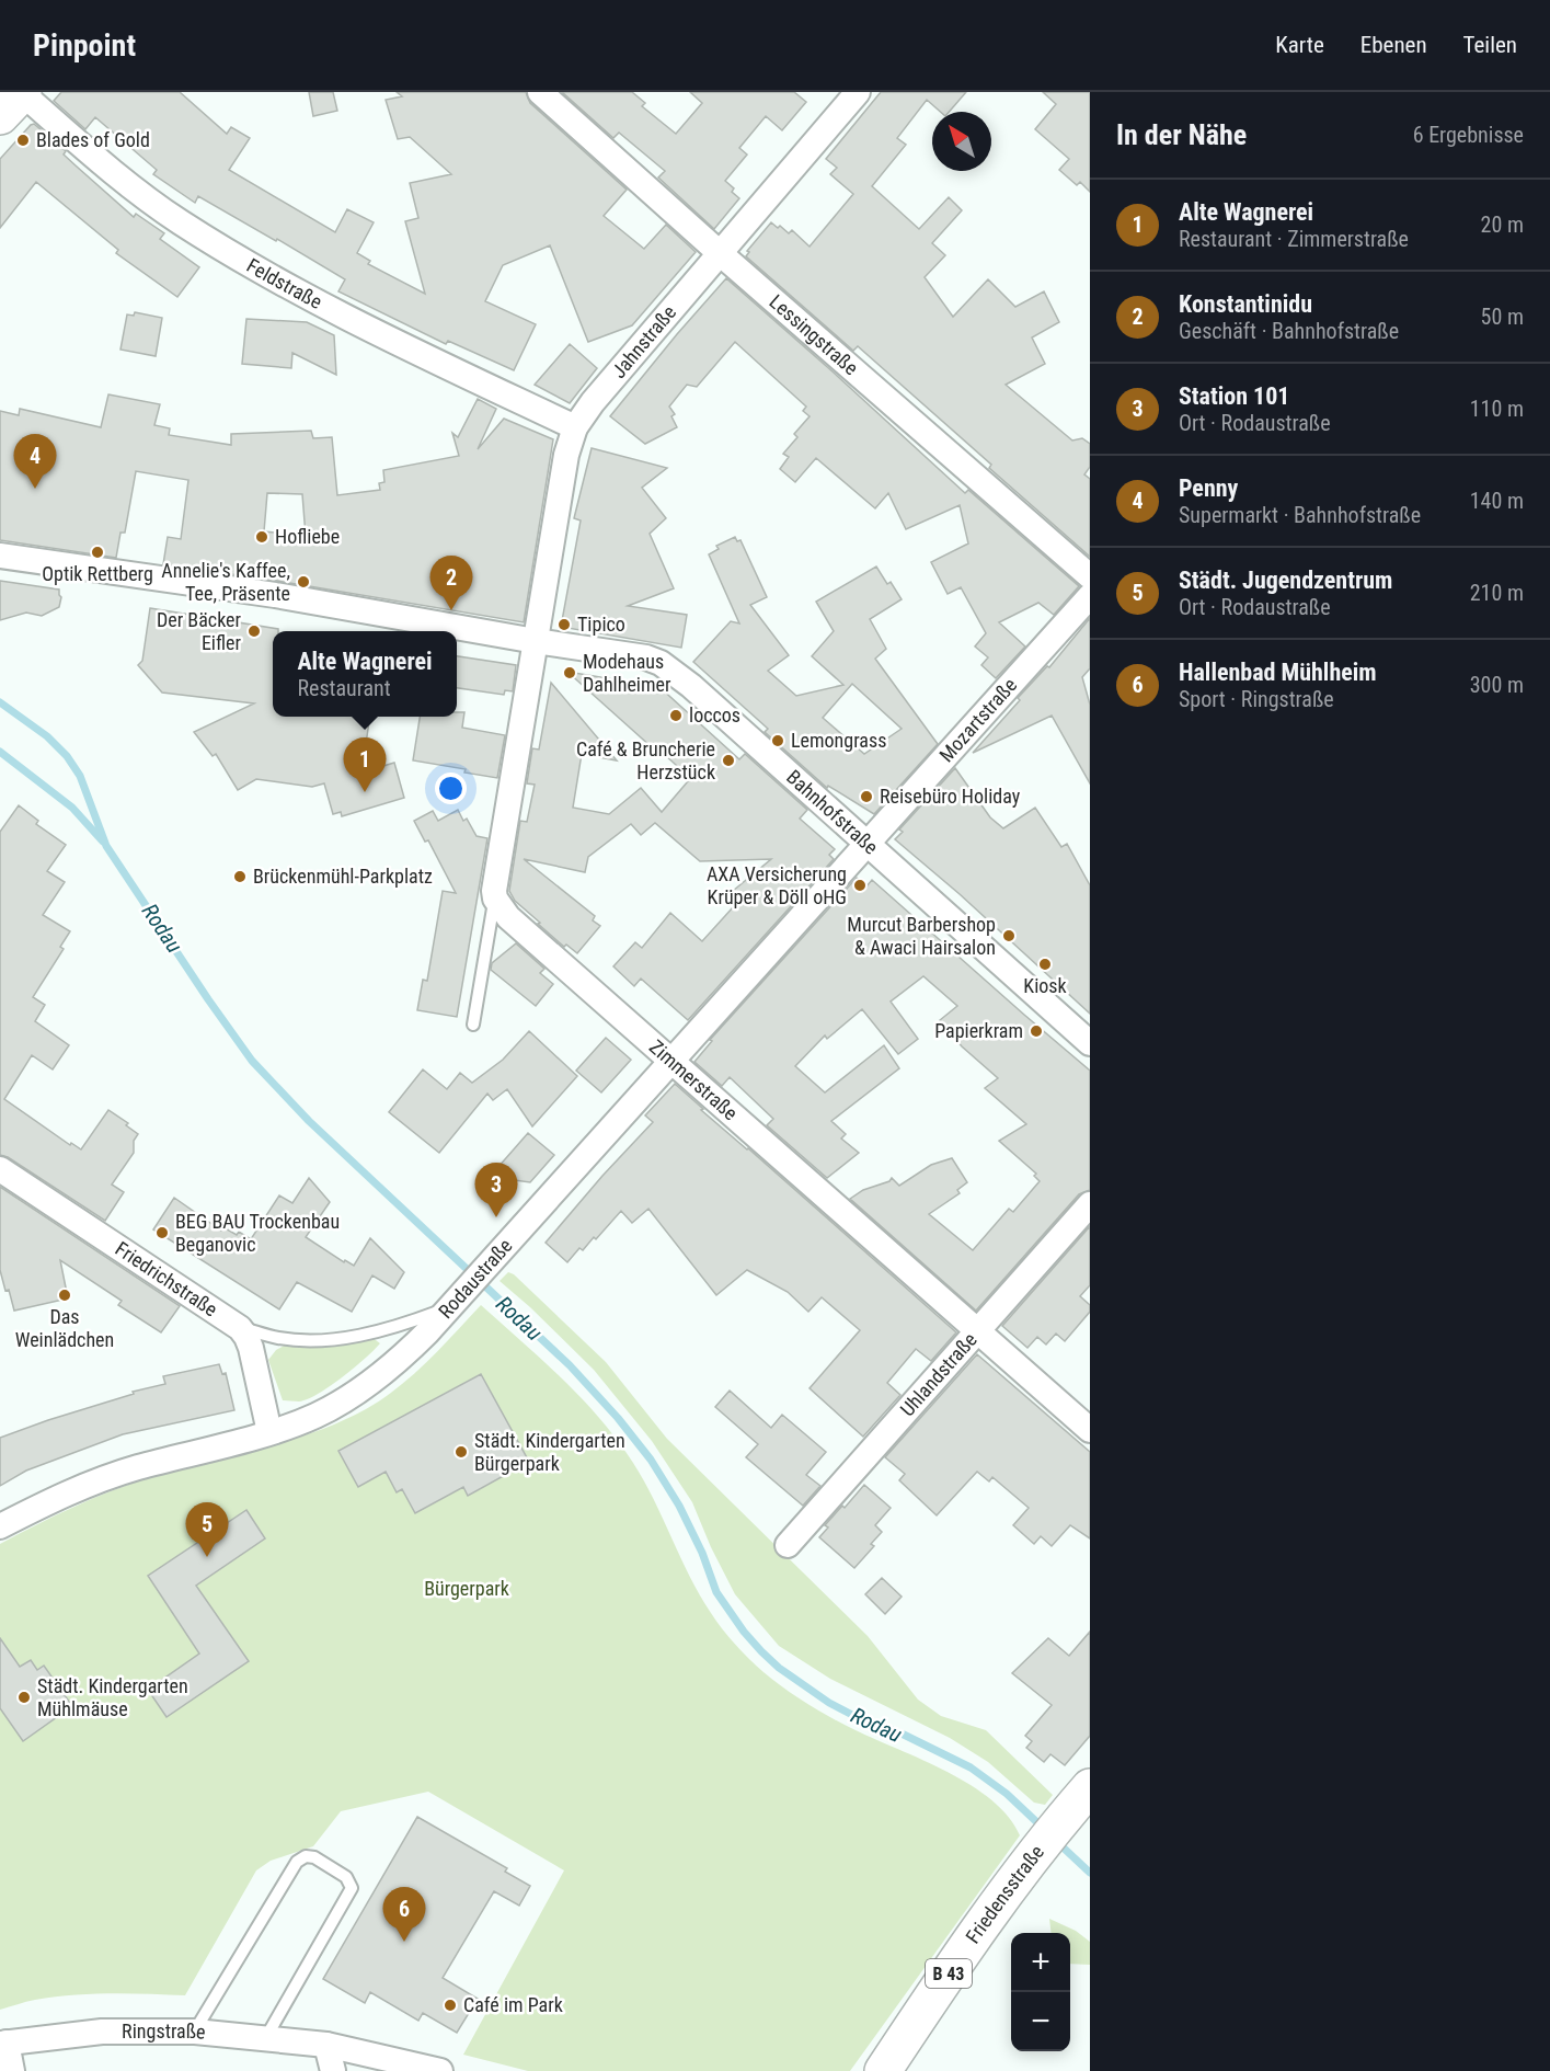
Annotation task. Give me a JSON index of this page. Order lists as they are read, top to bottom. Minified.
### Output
{"streets":{"main road":["Friedensstraße","B 43"],"street":["Feldstraße","Lessingstraße","Jahnstraße","Mozartstraße","Bahnhofstraße","Zimmerstraße","Friedrichstraße","Rodaustraße","Uhlandstraße","Ringstraße"]},"crossings":[["Feldstraße","Jahnstraße"],["Lessingstraße","Jahnstraße"],["Jahnstraße","Bahnhofstraße"],["Mozartstraße","Bahnhofstraße"],["Mozartstraße","Rodaustraße"],["Bahnhofstraße","Rodaustraße"],["Zimmerstraße","Rodaustraße"],["Zimmerstraße","Uhlandstraße"]],"water":["Rodau"],"parks":["Bürgerpark"],"places":["Blades of Gold","Hofliebe","Optik Rettberg","Annelie's Kaffee, Tee, Präsente","Tipico","Der Bäcker Eifler","Modehaus Dahlheimer","loccos","Lemongrass","Café & Bruncherie Herzstück","Reisebüro Holiday","Brückenmühl-Parkplatz","AXA Versicherung Krüper & Döll oHG","Murcut Barbershop & Awaci Hairsalon","Kiosk","Papierkram","BEG BAU Trockenbau Beganovic","Das Weinlädchen","Städt. Kindergarten Bürgerpark","Städt. Kindergarten Mühlmäuse","Café im Park"],"north":"top left","page":{"header":"Pinpoint","nav":["Karte","Ebenen","Teilen"],"heading":["In der Nähe","6 Ergebnisse"],"list":[{"mark":"1","name":"Alte Wagnerei","note":"Restaurant · Zimmerstraße","value":"20 m"},{"mark":"2","name":"Konstantinidu","note":"Geschäft · Bahnhofstraße","value":"50 m"},{"mark":"3","name":"Station 101","note":"Ort · Rodaustraße","value":"110 m"},{"mark":"4","name":"Penny","note":"Supermarkt · Bahnhofstraße","value":"140 m"},{"mark":"5","name":"Städt. Jugendzentrum","note":"Ort · Rodaustraße","value":"210 m"},{"mark":"6","name":"Hallenbad Mühlheim","note":"Sport · Ringstraße","value":"300 m"}],"pins":["4","2","1","3","5","6"],"popup":["Alte Wagnerei","Restaurant"],"map_buttons":["+","−"]}}
